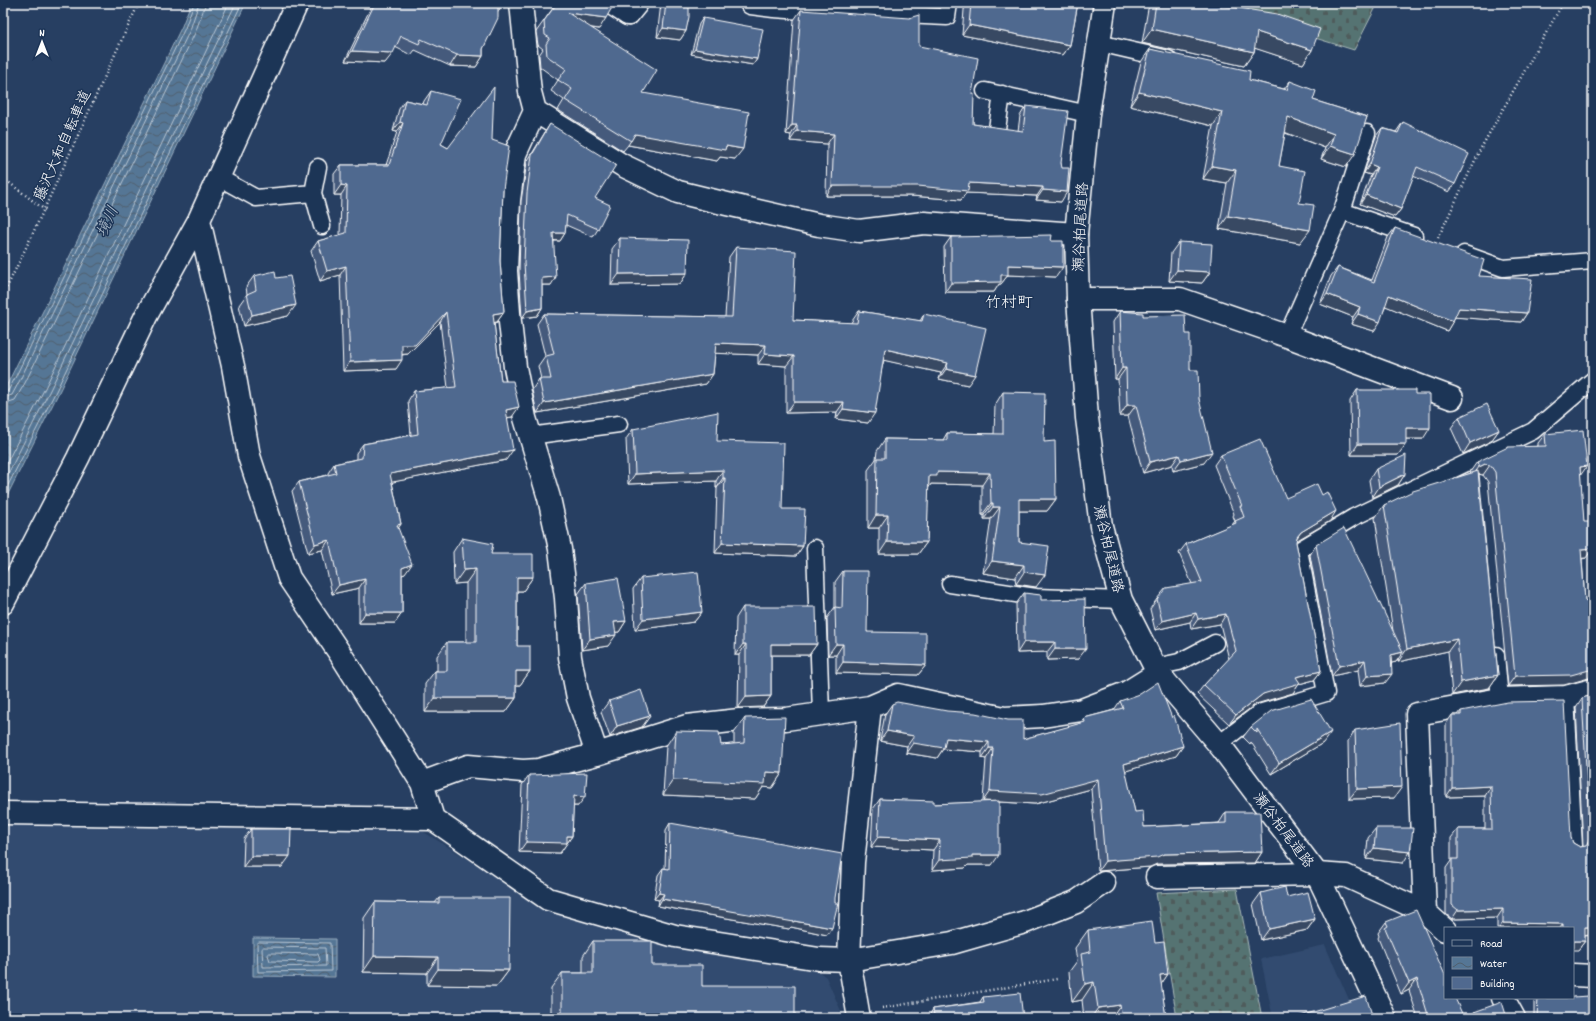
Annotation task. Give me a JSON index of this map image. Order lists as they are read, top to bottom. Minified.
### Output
{"streets":{"street":["瀬谷柏尾道路"],"path":["藤沢大和自転車道"]},"districts":["竹村町"],"water":["境川"],"legend":["Road","Water","Building"],"north":"top"}
